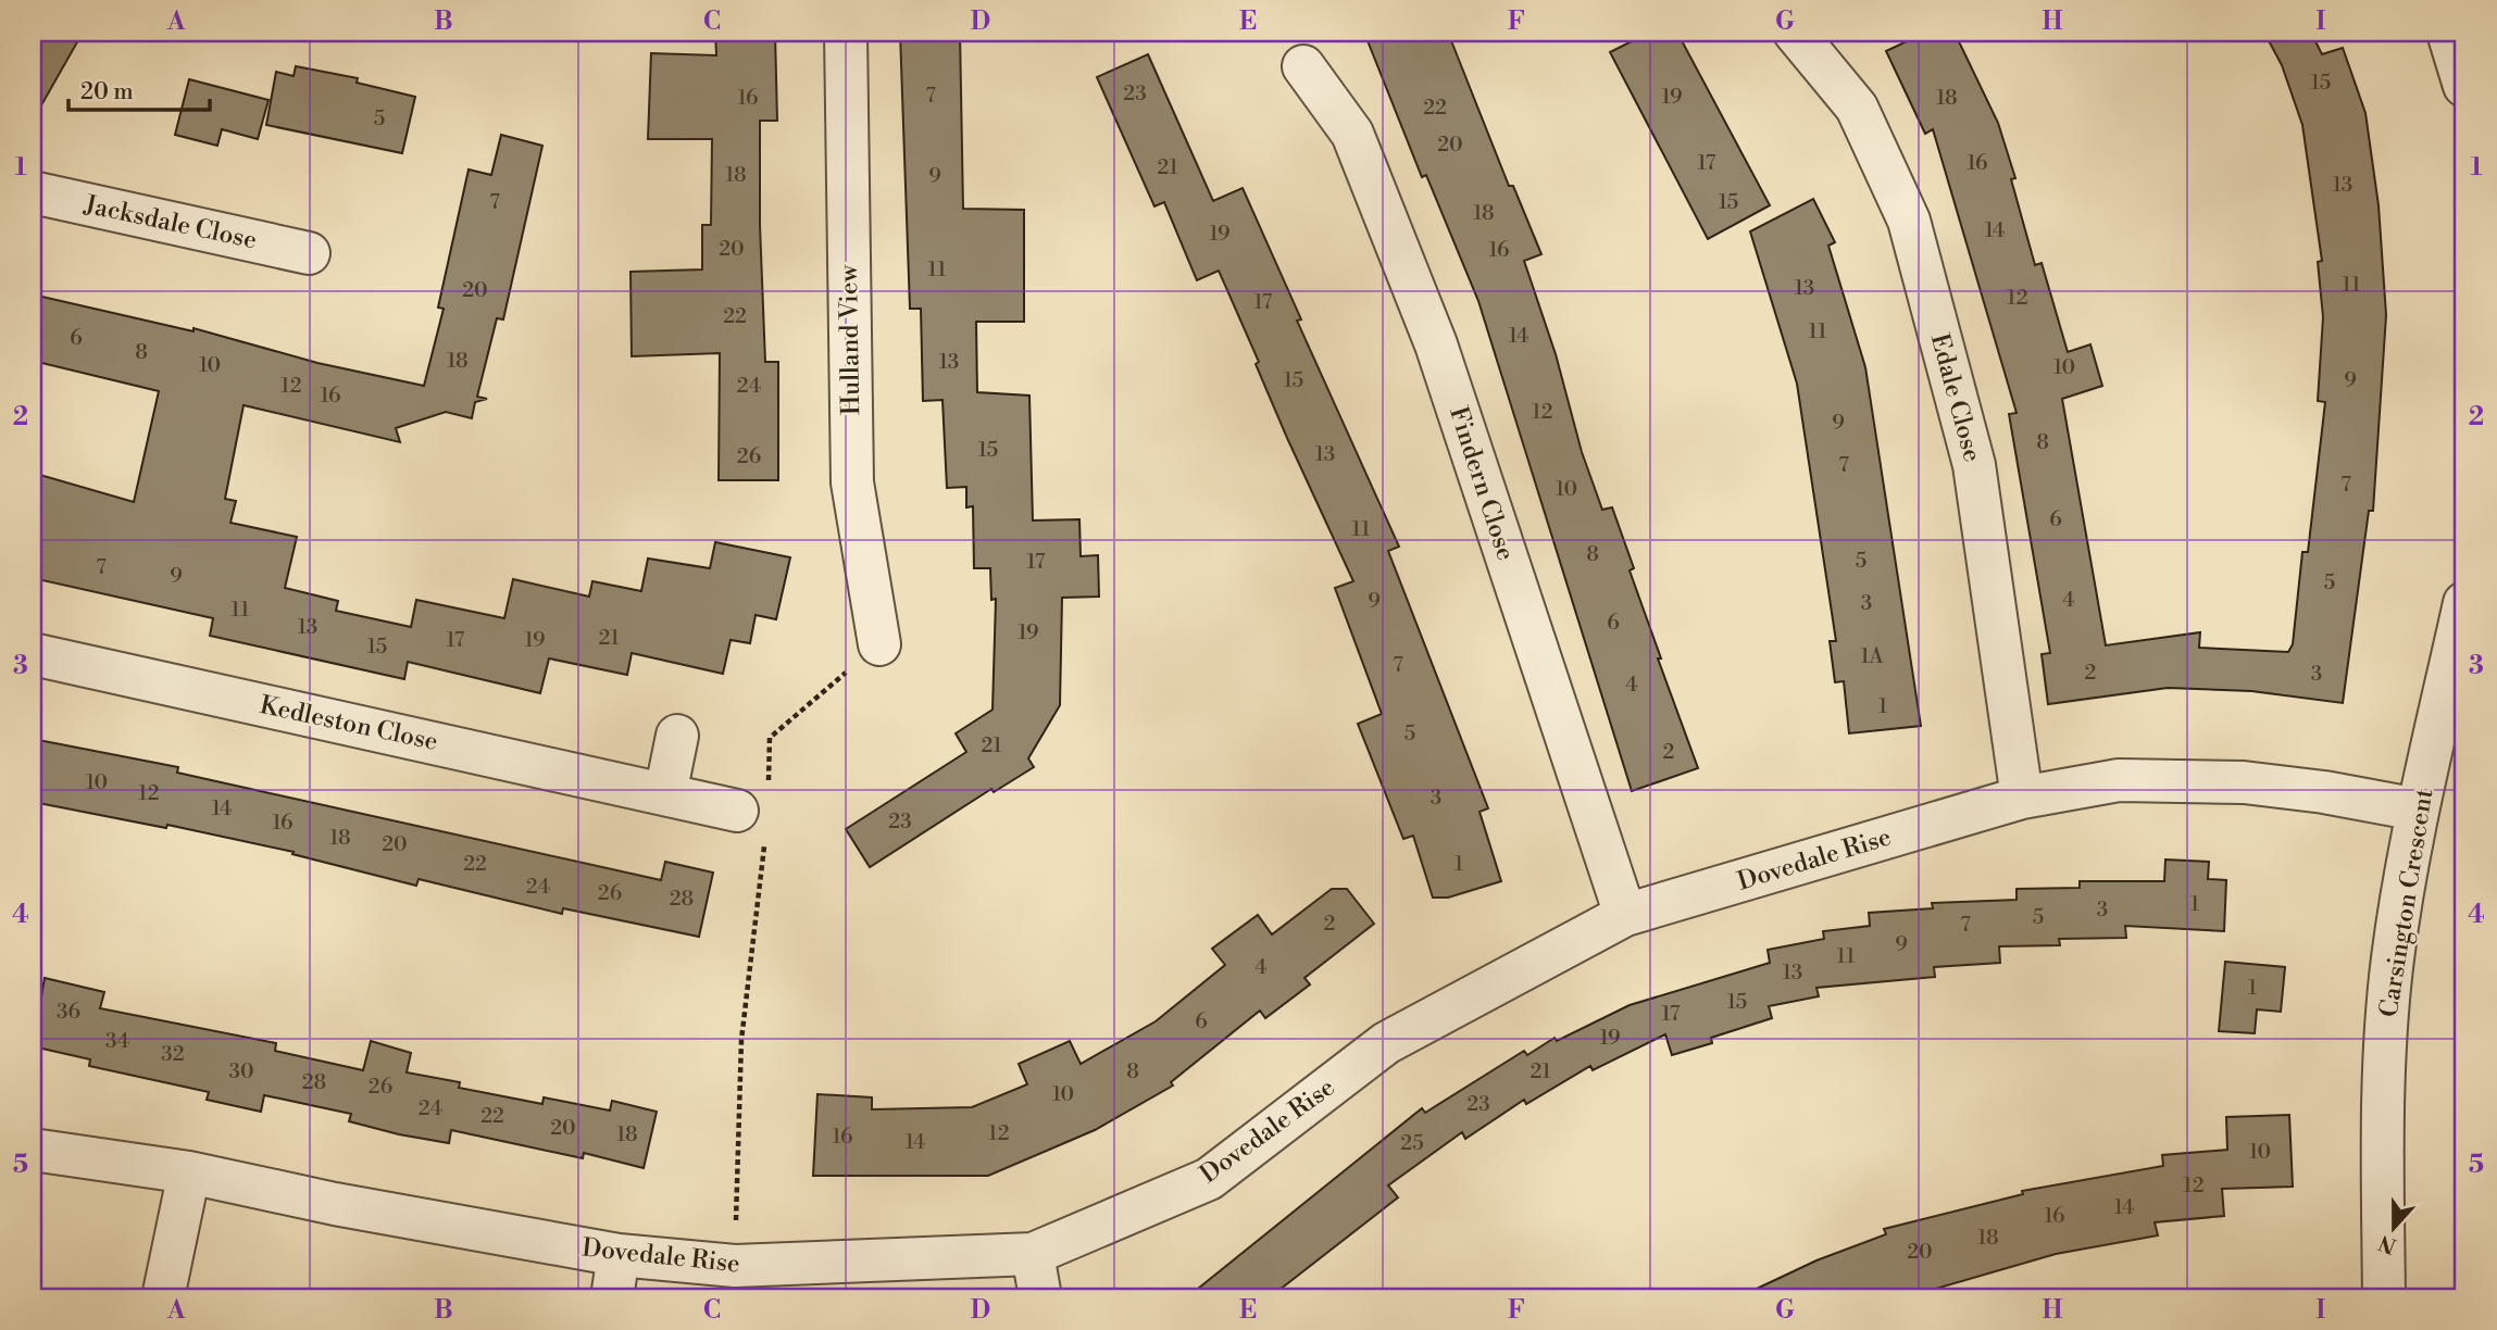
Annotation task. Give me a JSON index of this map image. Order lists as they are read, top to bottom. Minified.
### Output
{"streets":{"street":["Jacksdale Close","Hulland View","Edale Close","Findern Close","Kedleston Close","Dovedale Rise","Carsington Crescent"]},"crossings":[["Edale Close","Dovedale Rise"],["Findern Close","Dovedale Rise"],["Dovedale Rise","Carsington Crescent"]],"house_numbers":["15","23","7","19","16","18","22","5","20","17","16","21","18","9","13","7","15","18","14","19","20","16","11","11","13","20","12","17","22","11","14","6","8","18","13","10","10","15","9","12","24","16","12","9","8","15","13","26","7","7","10","6","11","8","5","17","7","9","5","4","9","3","11","6","13","19","21","17","19","15","1A","7","2","3","4","1","5","21","2","10","12","3","14","23","16","18","20","22","1","24","26","28","1","3","5","2","7","9","11","4","13","1","15","36","17","6","19","34","32","30","8","21","28","26","10","23","24","22","20","12","18","16","14","25","10","12","14","16","18","20"],"scale_bar":"20 m","north":"bottom","grid":{"columns":["A","B","C","D","E","F","G","H","I"],"rows":["1","2","3","4","5"]}}
